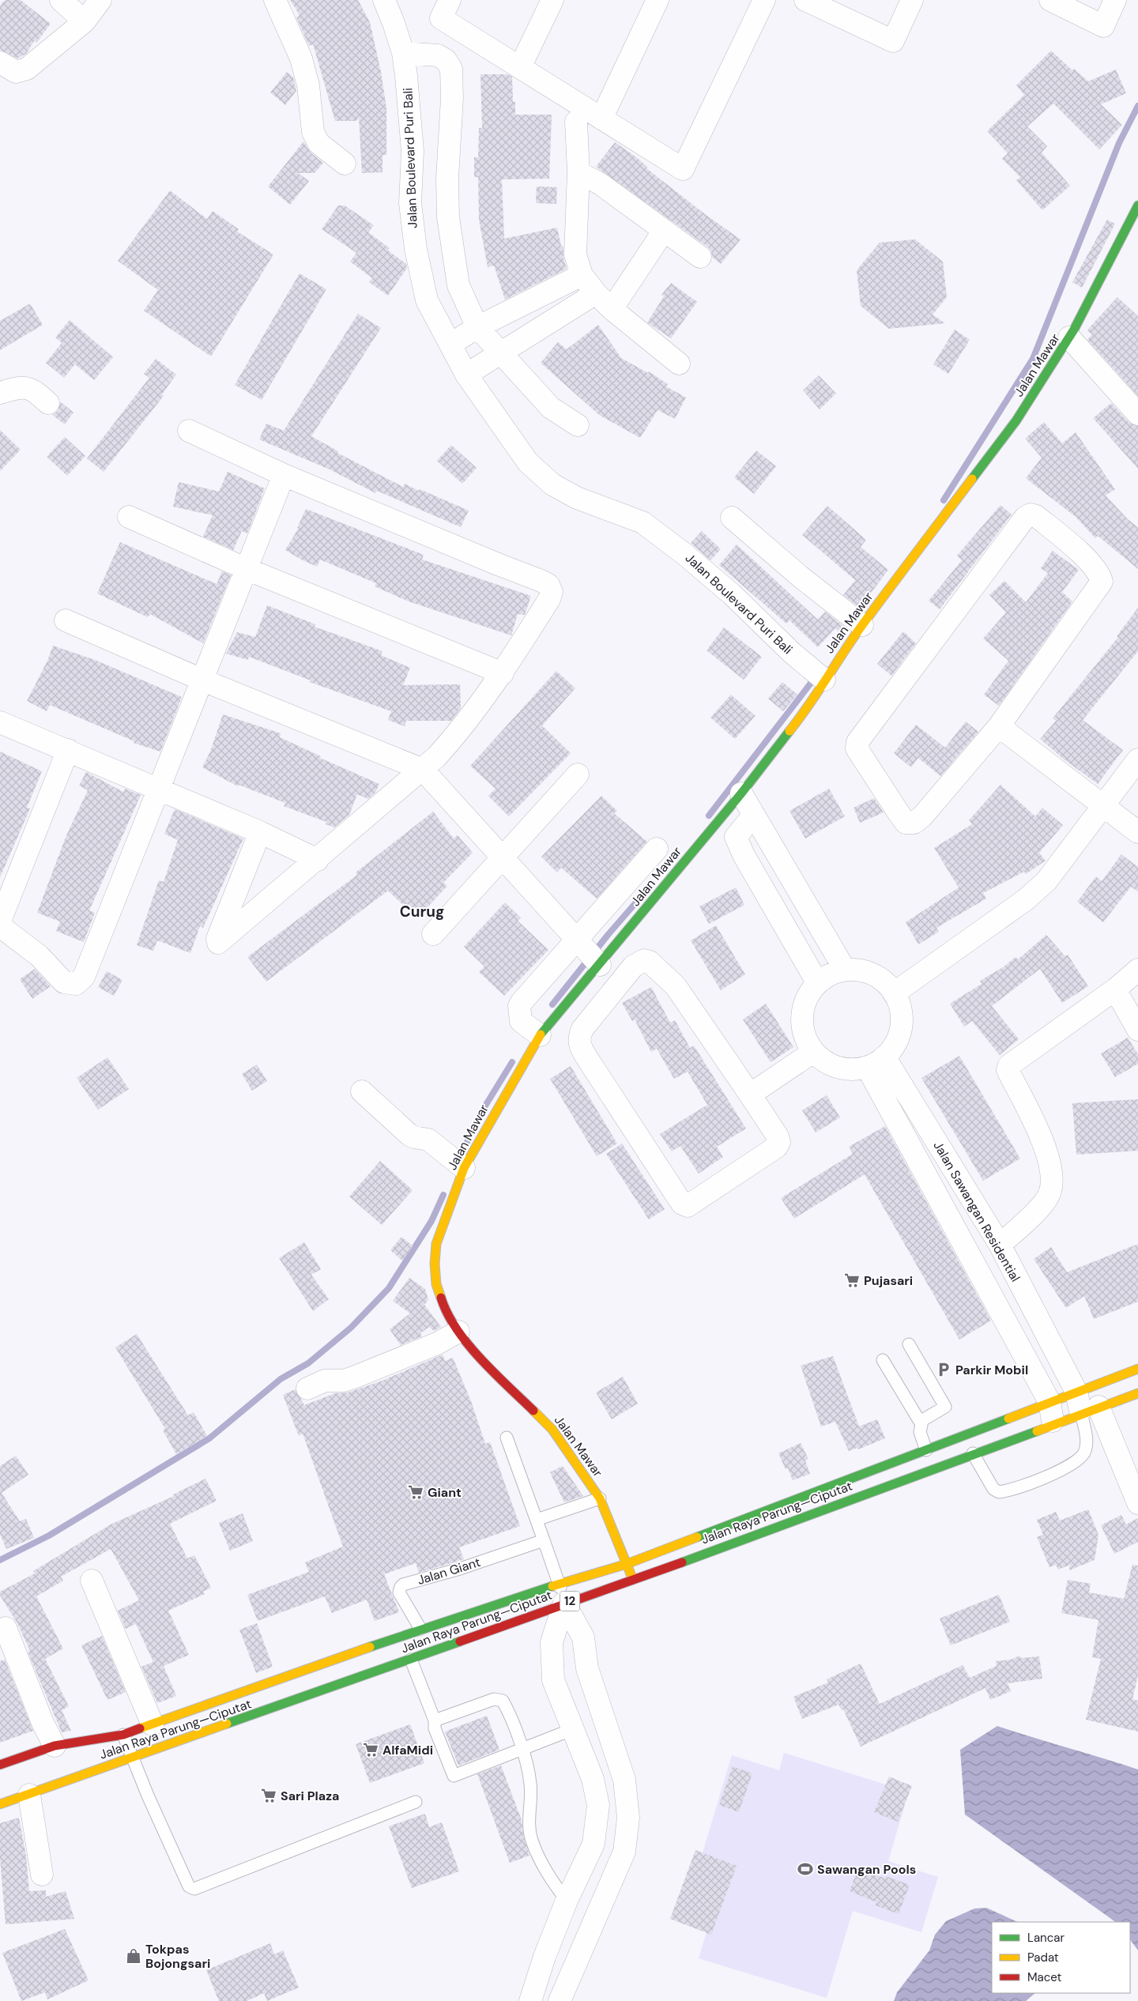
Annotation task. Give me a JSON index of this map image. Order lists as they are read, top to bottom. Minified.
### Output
{"streets":{"main road":["Jalan Mawar","Jalan Raya Parung—Ciputat","12"],"street":["Jalan Boulevard Puri Bali","Jalan Sawangan Residential"],"lane":["Jalan Giant"]},"crossings":[["Jalan Boulevard Puri Bali","Jalan Mawar"],["Jalan Mawar","Jalan Raya Parung—Ciputat"],["Jalan Sawangan Residential","Jalan Raya Parung—Ciputat"],["Jalan Raya Parung—Ciputat","Jalan Giant"]],"districts":["Curug"],"places":{"supermarket":["Pujasari","Giant","AlfaMidi","Sari Plaza"],"parking":["Parkir Mobil"],"sports":["Sawangan Pools"],"shop":["Tokpas Bojongsari"]},"legend":["Lancar","Padat","Macet"]}
